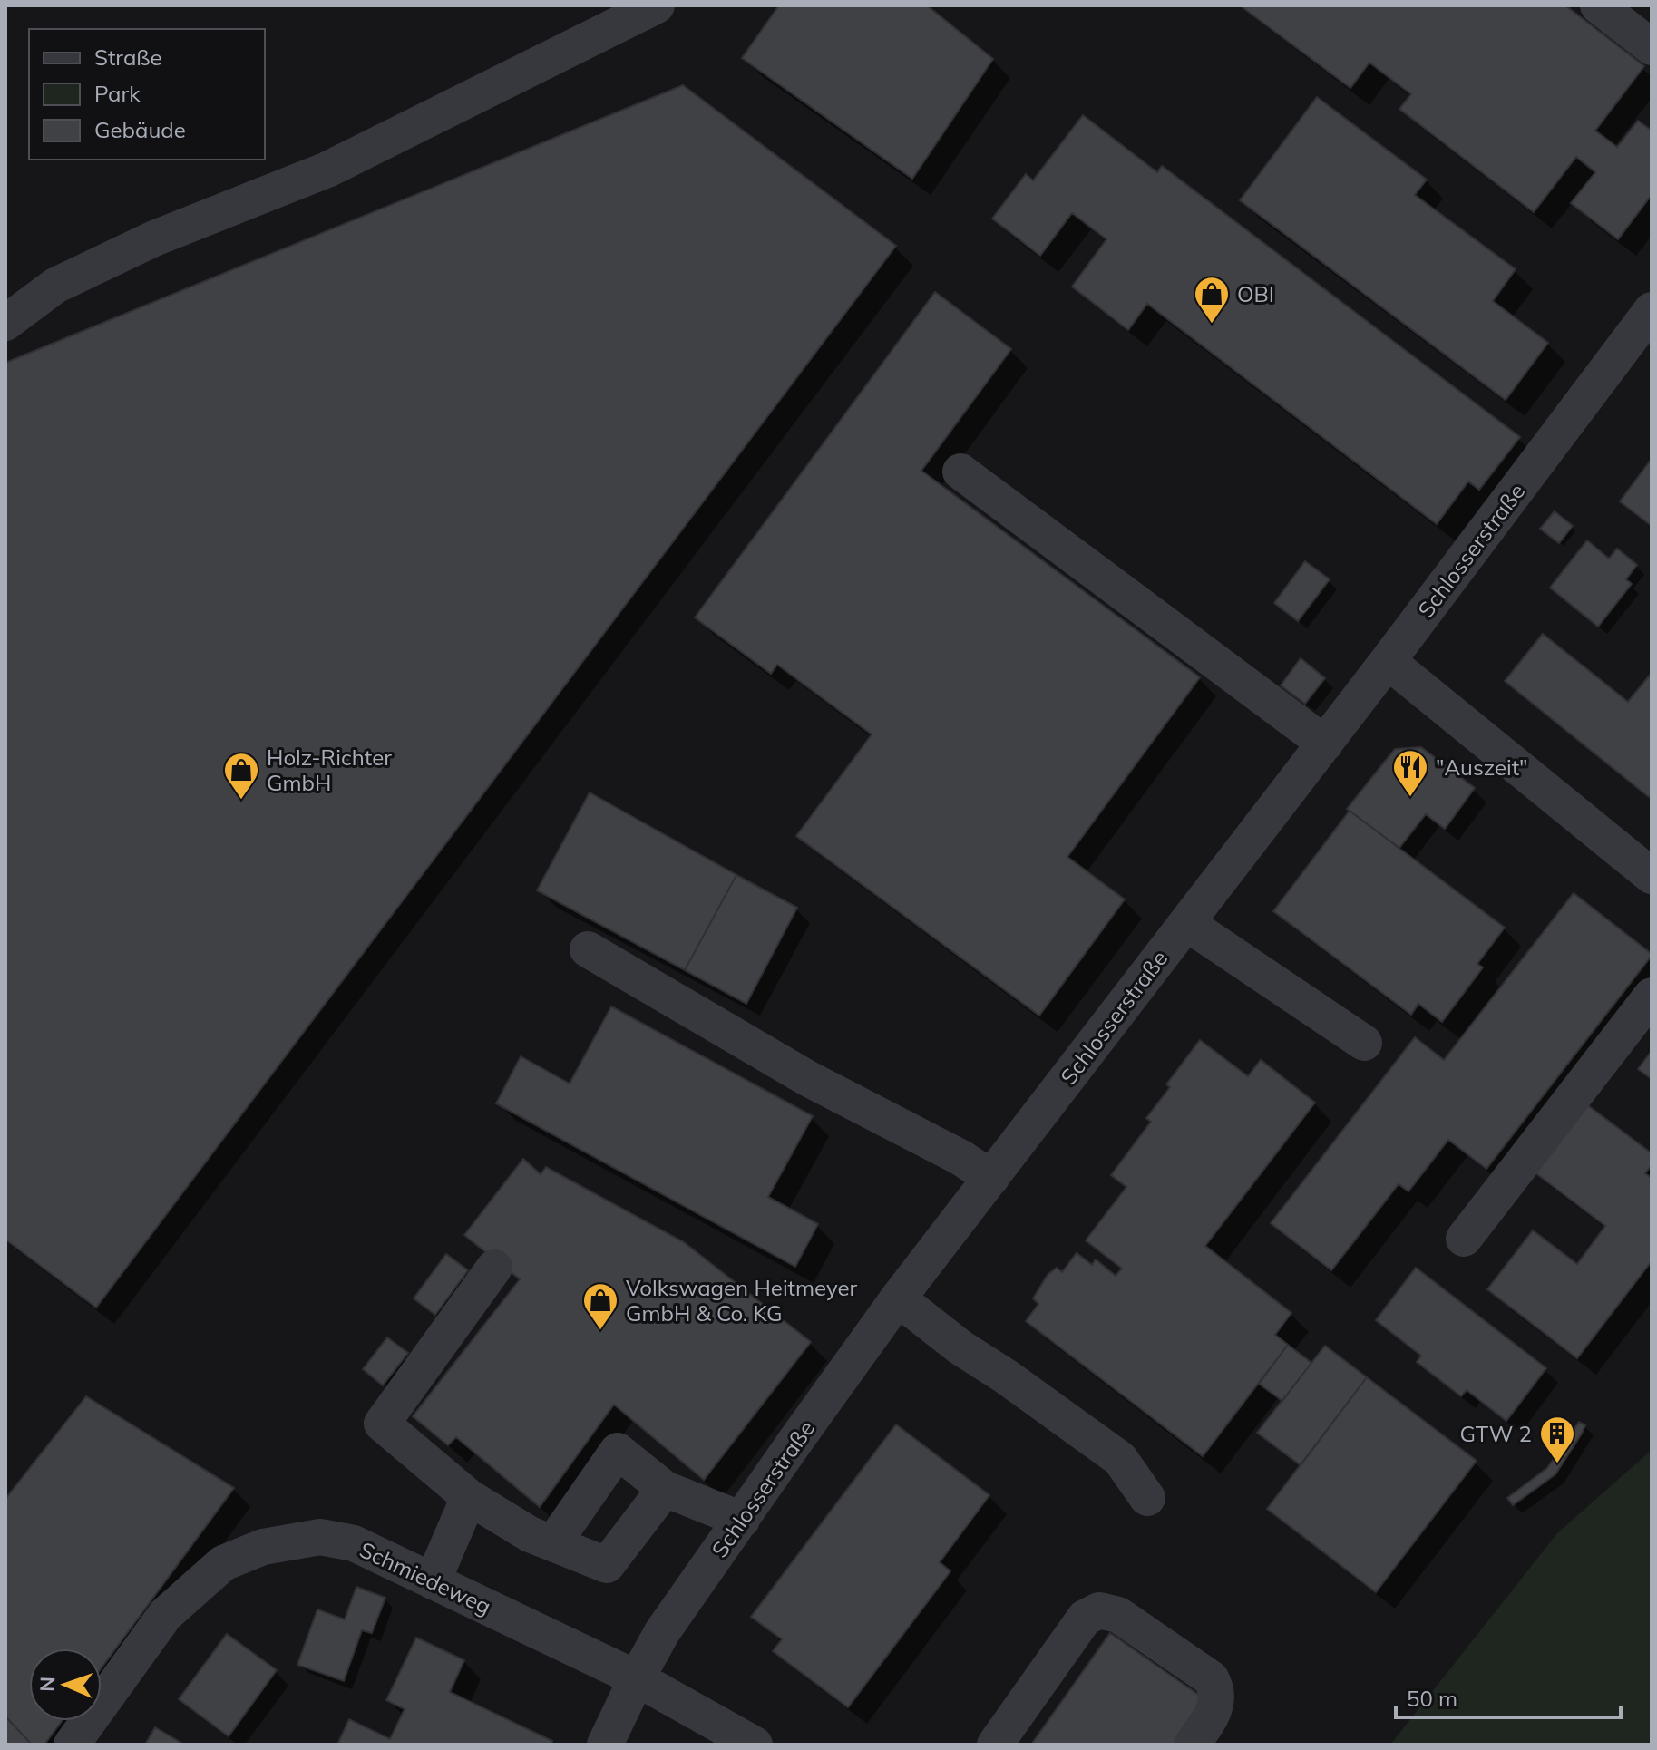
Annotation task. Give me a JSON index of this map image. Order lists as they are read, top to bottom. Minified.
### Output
{"streets":{"street":["Schlosserstraße","Schmiedeweg"]},"crossings":[["Schlosserstraße","Schmiedeweg"]],"places":{"shop":["OBI","Holz-Richter GmbH","Volkswagen Heitmeyer GmbH & Co. KG"],"restaurant":["\"Auszeit\""],"building":["GTW 2"]},"legend":["Straße","Park","Gebäude"],"scale_bar":"50 m","north":"left"}
